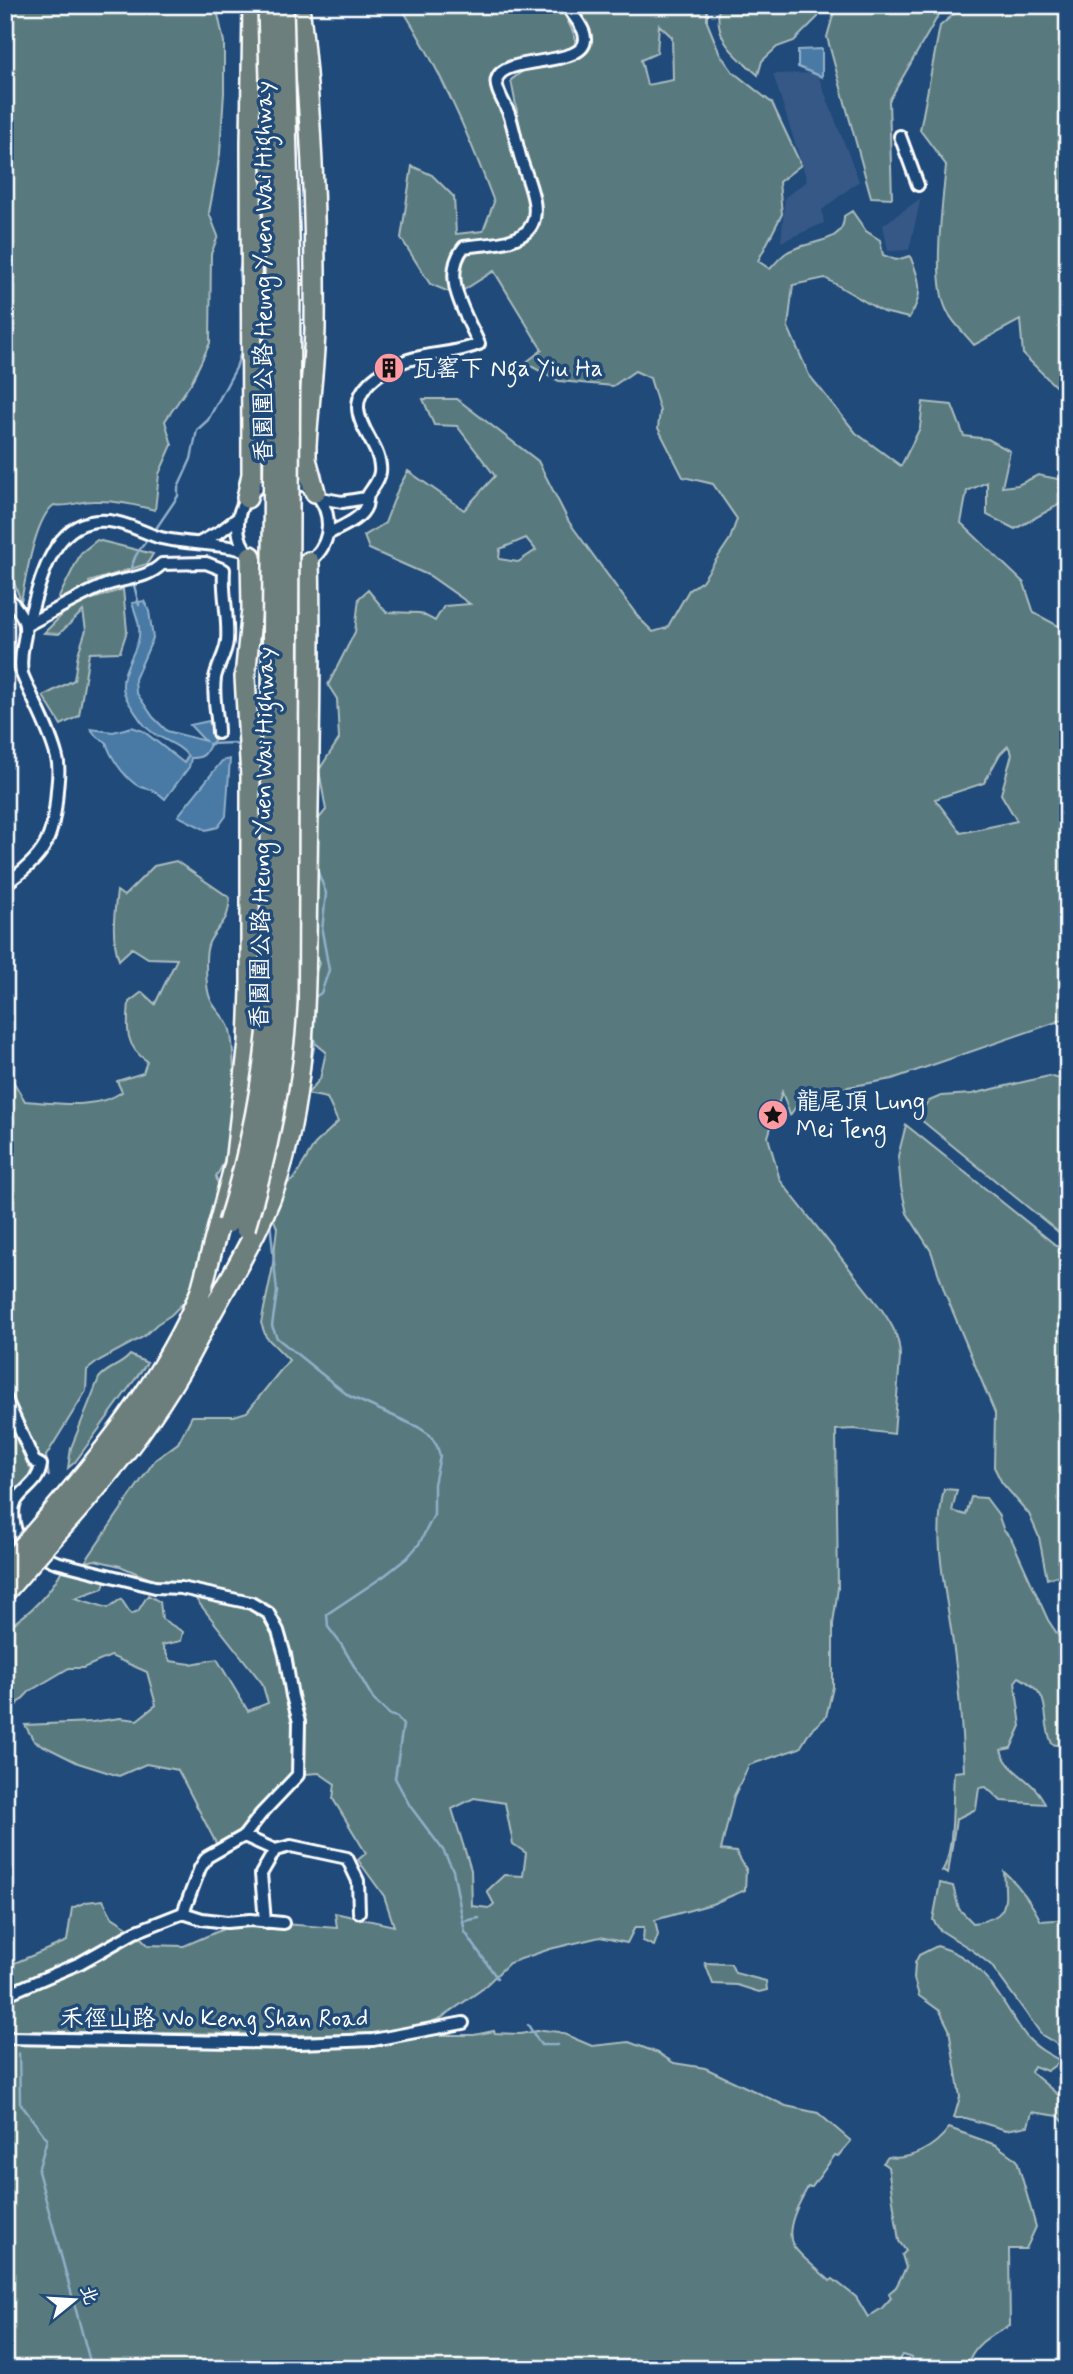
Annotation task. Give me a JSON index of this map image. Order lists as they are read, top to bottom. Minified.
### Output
{"streets":{"highway":["香園圍公路 Heung Yuen Wai Highway"],"street":["禾徑山路 Wo Keng Shan Road"]},"places":{"building":["瓦窰下 Nga Yiu Ha"],"place":["龍尾頂 Lung Mei Teng"]},"north":"right"}
